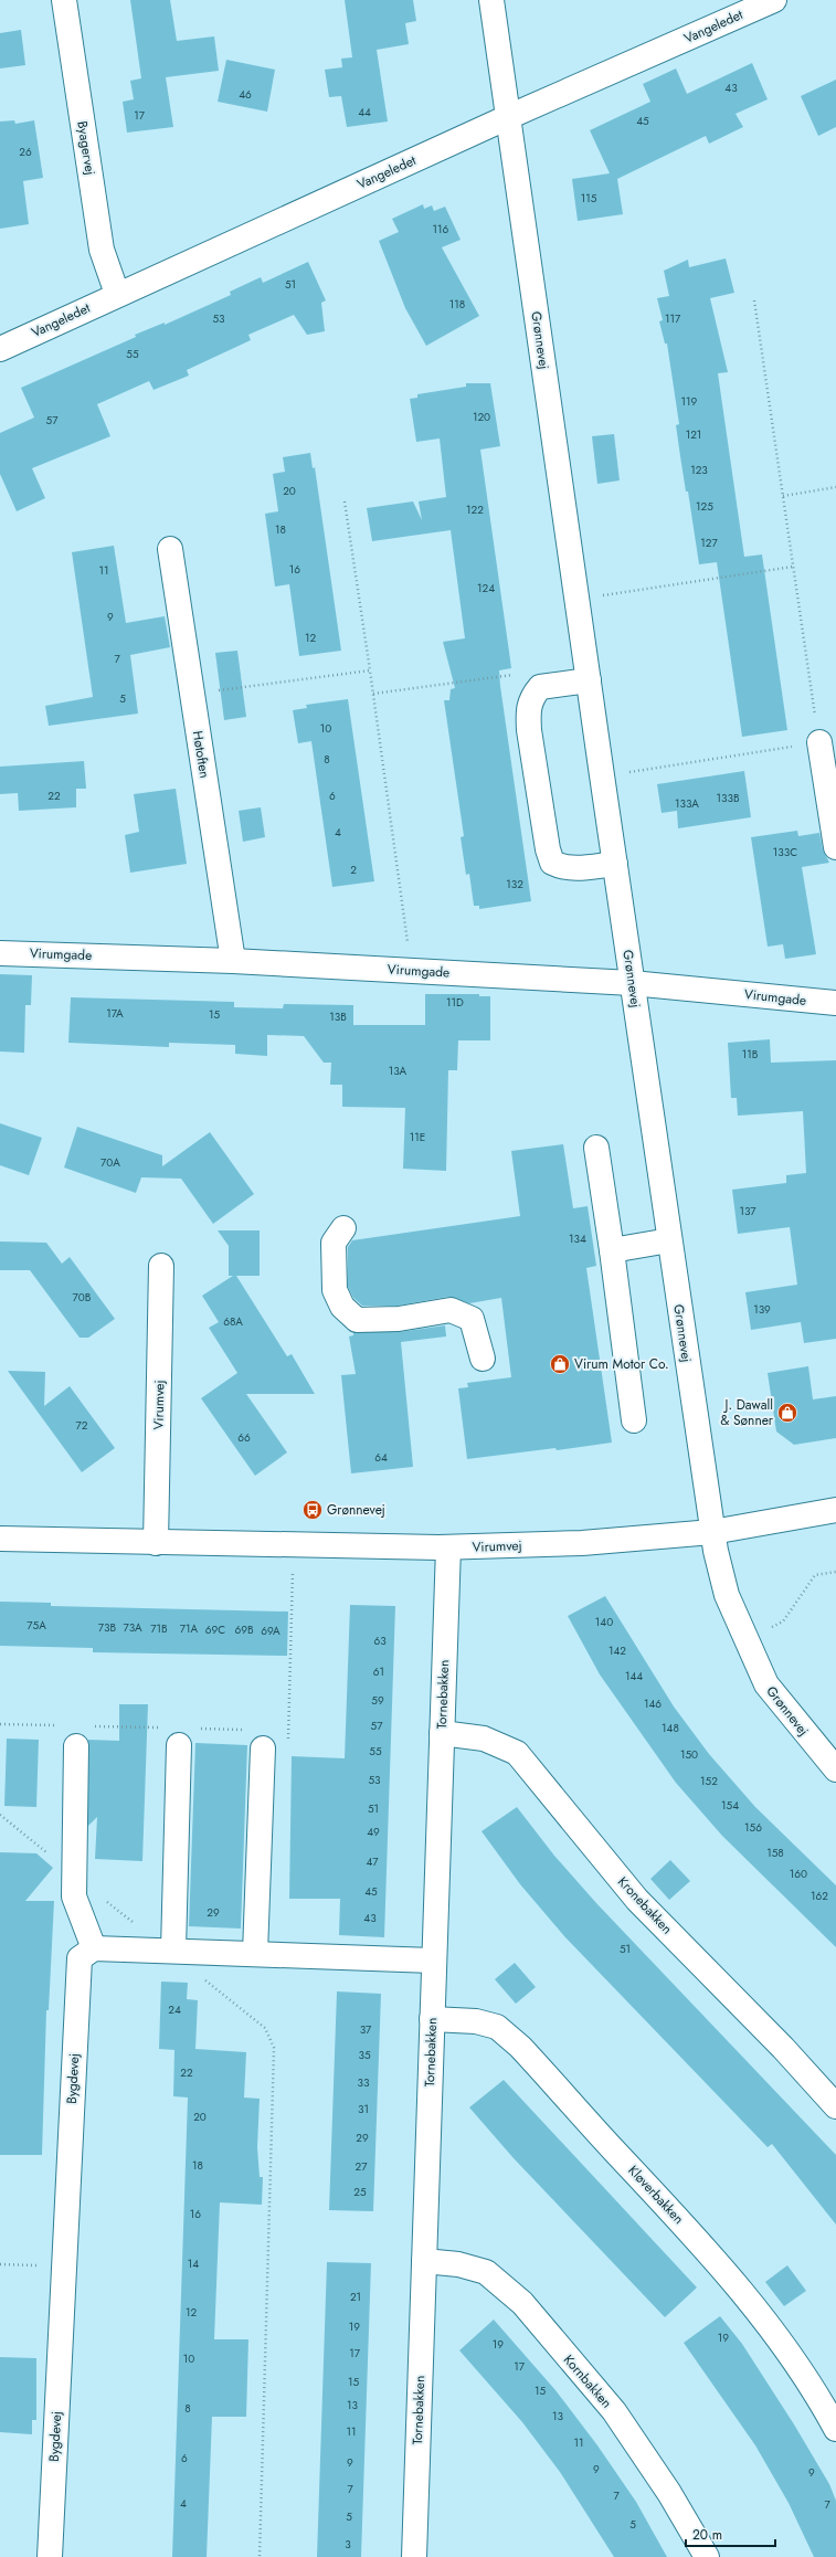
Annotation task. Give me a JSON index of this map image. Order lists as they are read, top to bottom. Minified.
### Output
{"streets":{"street":["Vangeledet","Byagervej","Grønnevej","Høtoften","Virumgade","Virumvej","Tornebakken","Kronebakken","Bygdevej","Kløverbakken","Kornbakken"]},"crossings":[["Vangeledet","Byagervej"],["Vangeledet","Grønnevej"],["Grønnevej","Virumgade"],["Grønnevej","Virumvej"],["Høtoften","Virumgade"],["Virumvej","Tornebakken"],["Tornebakken","Kronebakken"],["Tornebakken","Kløverbakken"],["Tornebakken","Kornbakken"]],"places":{"shop":["Virum Motor Co.","J. Dawall & Sønner"],"bus stop":["Grønnevej"]},"house_numbers":["43","46","44","17","45","26","115","116","51","118","53","117","55","119","120","57","121","123","20","125","122","18","127","16","11","124","9","12","7","5","10","8","22","6","133B","133A","4","133C","2","132","11D","17A","15","13B","11B","13A","11E","70A","137","134","70B","139","68A","72","66","64","140","75A","73B","73A","71B","71A","69C","69B","69A","63","142","61","144","59","146","57","148","55","150","53","152","154","51","156","49","158","47","160","45","162","29","43","51","24","37","35","22","33","31","20","29","18","27","25","16","14","21","12","19","19","19","17","10","17","15","15","13","8","13","11","11","6","9","9","9","7","7","4","7","5","5","3"],"scale_bar":"20 m"}
